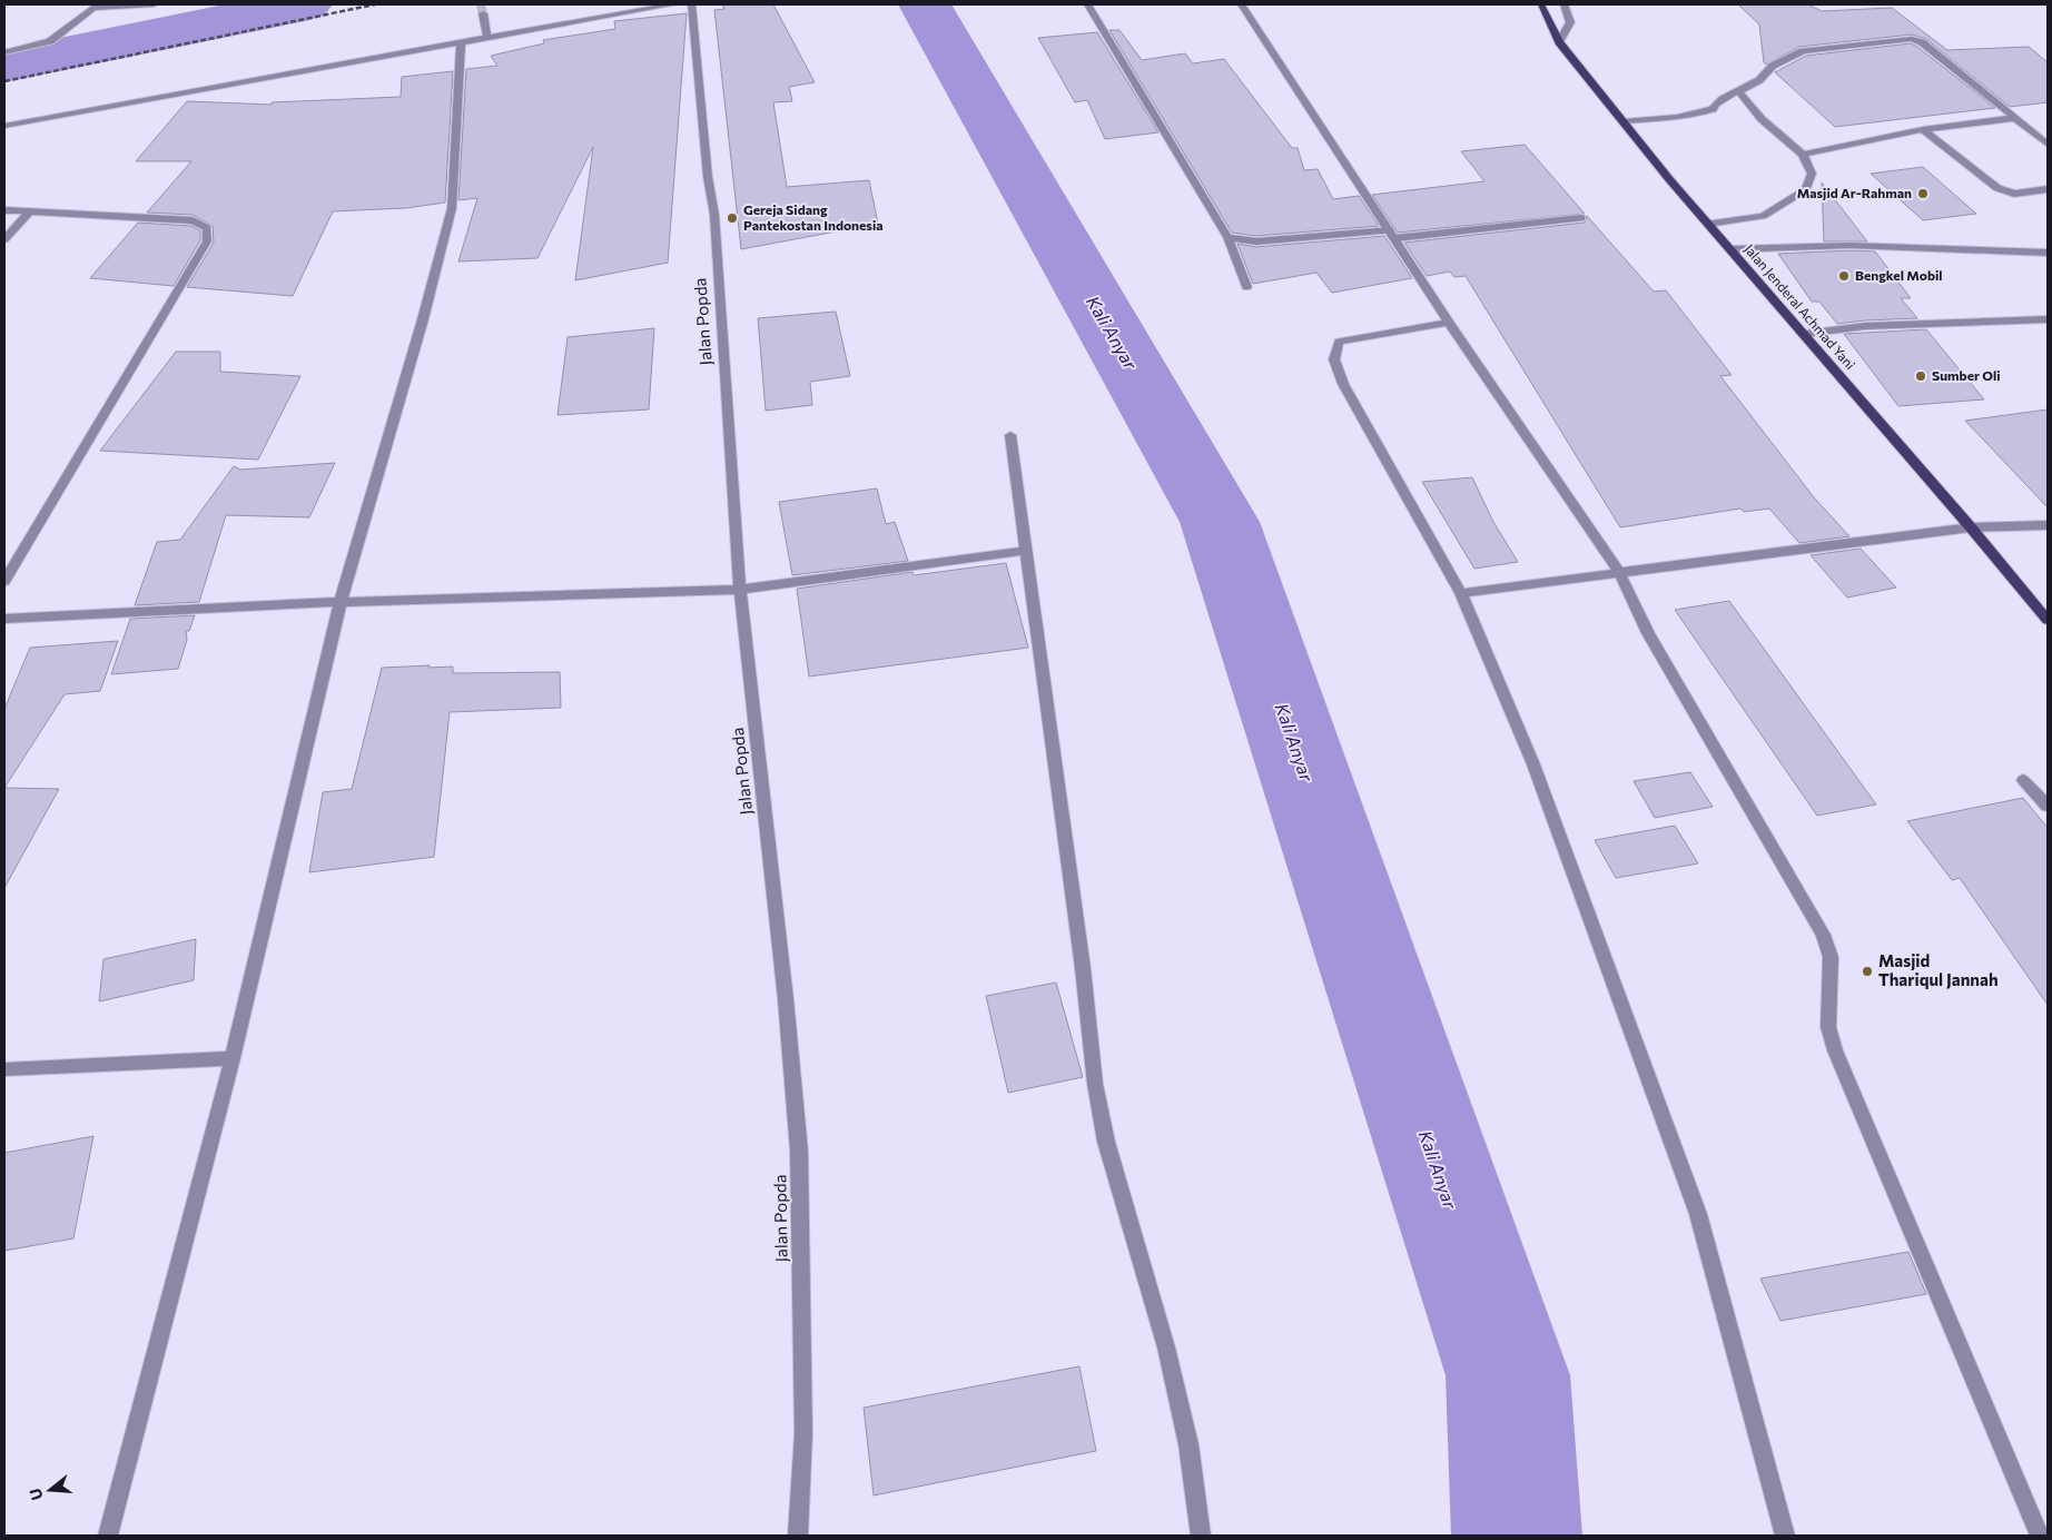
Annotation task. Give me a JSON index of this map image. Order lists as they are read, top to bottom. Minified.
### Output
{"streets":{"main road":["Jalan Jenderal Achmad Yani"],"street":["Jalan Popda"]},"water":["Kali Anyar"],"places":["Masjid Ar-Rahman","Gereja Sidang Pantekostan Indonesia","Bengkel Mobil","Sumber Oli","Masjid Thariqul Jannah"],"north":"left"}
